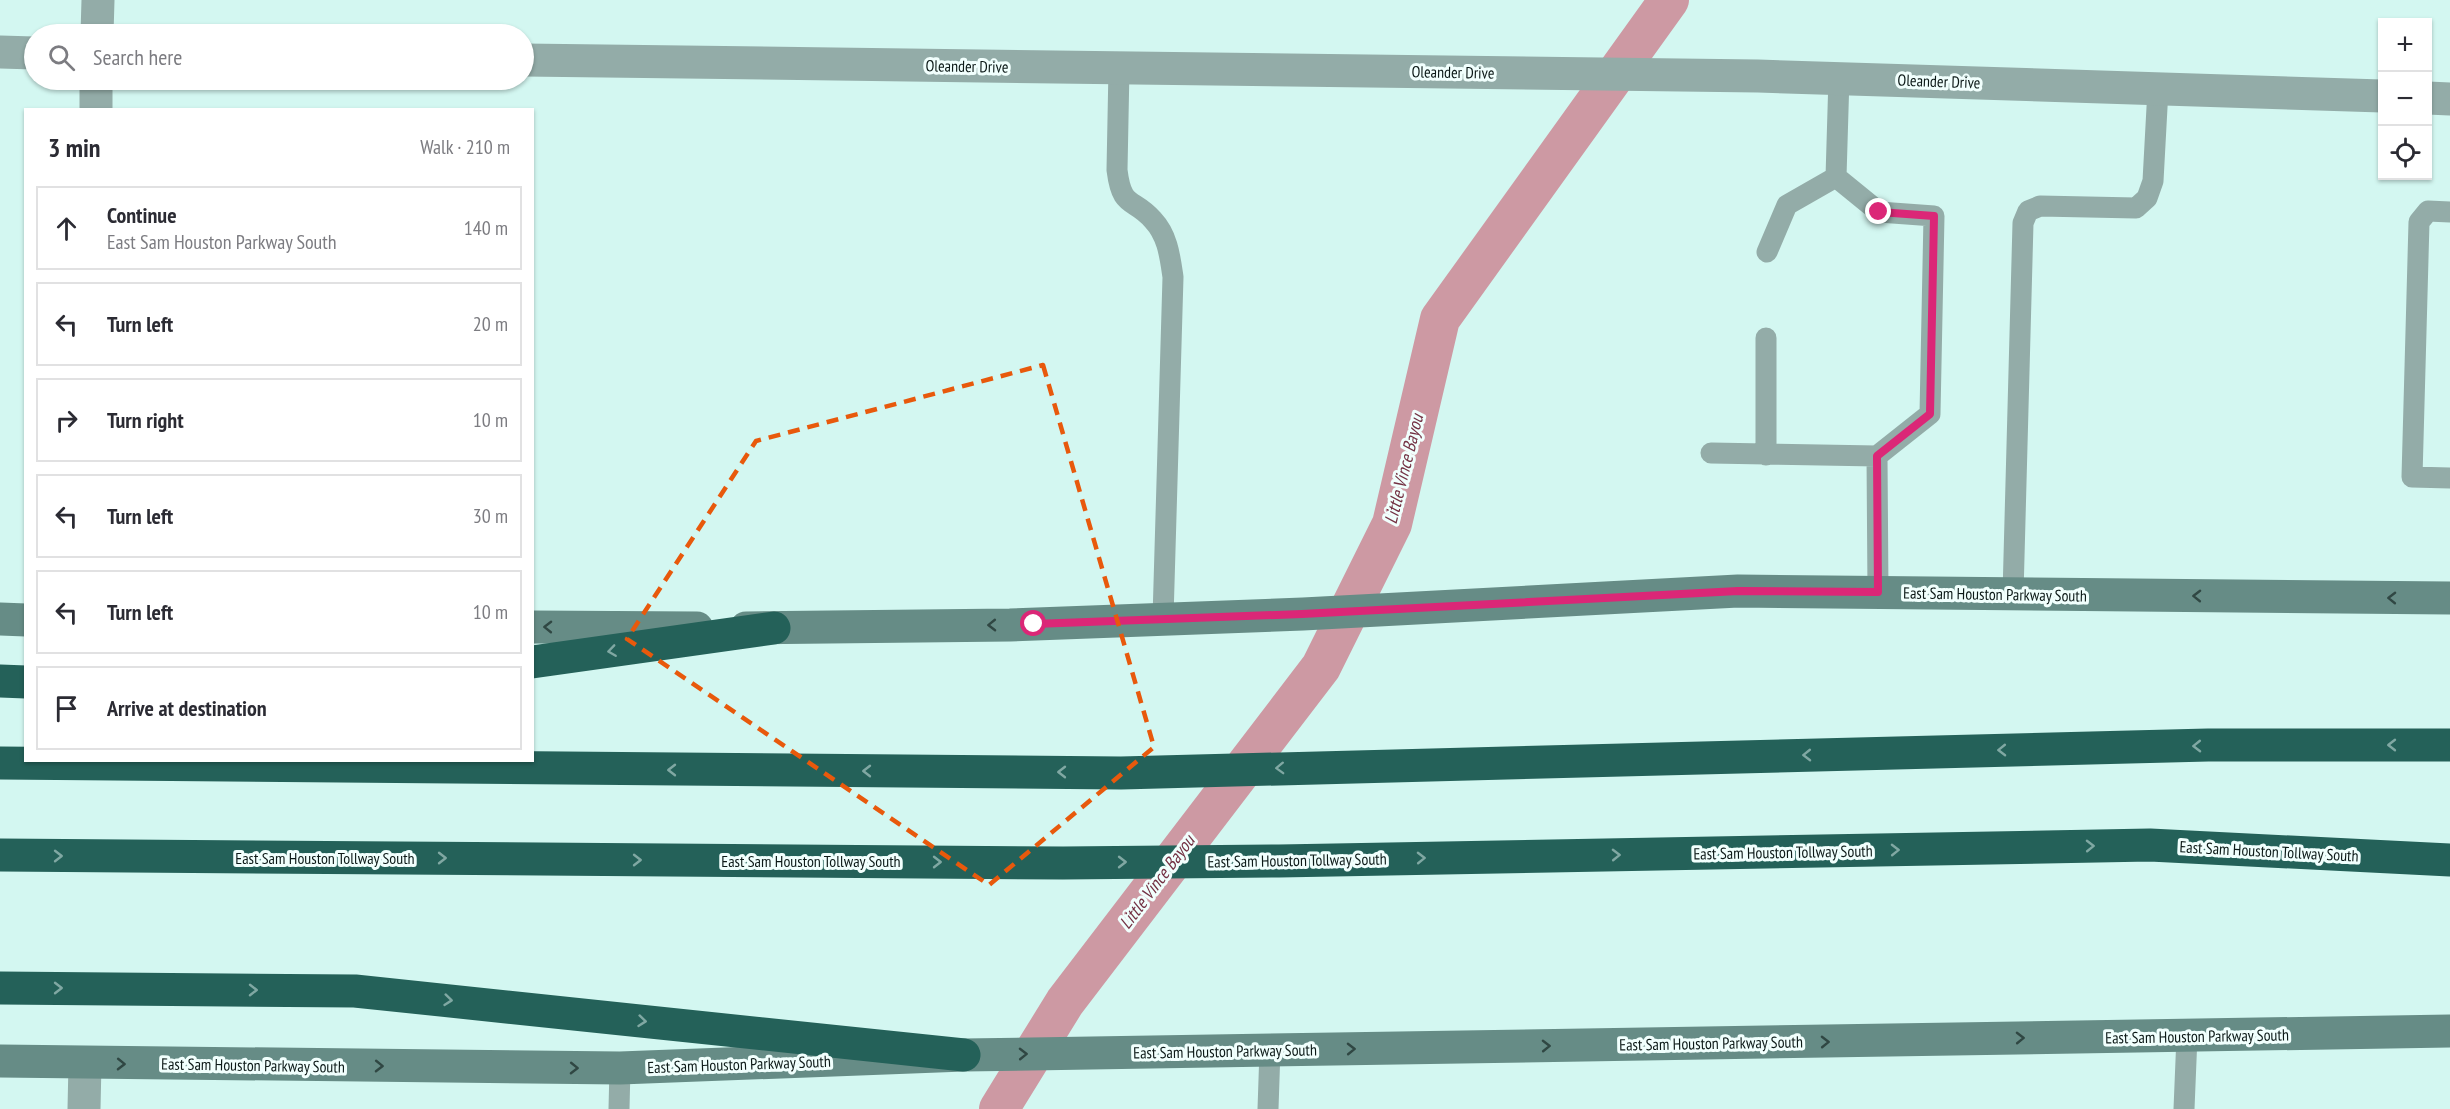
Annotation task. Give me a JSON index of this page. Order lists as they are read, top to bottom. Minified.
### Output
{"streets":{"highway":["East Sam Houston Tollway South"],"main road":["East Sam Houston Parkway South"],"street":["Oleander Drive"]},"water":["Little Vince Bayou"],"page":{"map_buttons":["+","−"],"search":"Search here","heading":["3 min","Walk · 210 m"],"list":[["Continue","East Sam Houston Parkway South","140 m"],["Turn left","20 m"],["Turn right","10 m"],["Turn left","30 m"],["Turn left","10 m"],"Arrive at destination"]}}
